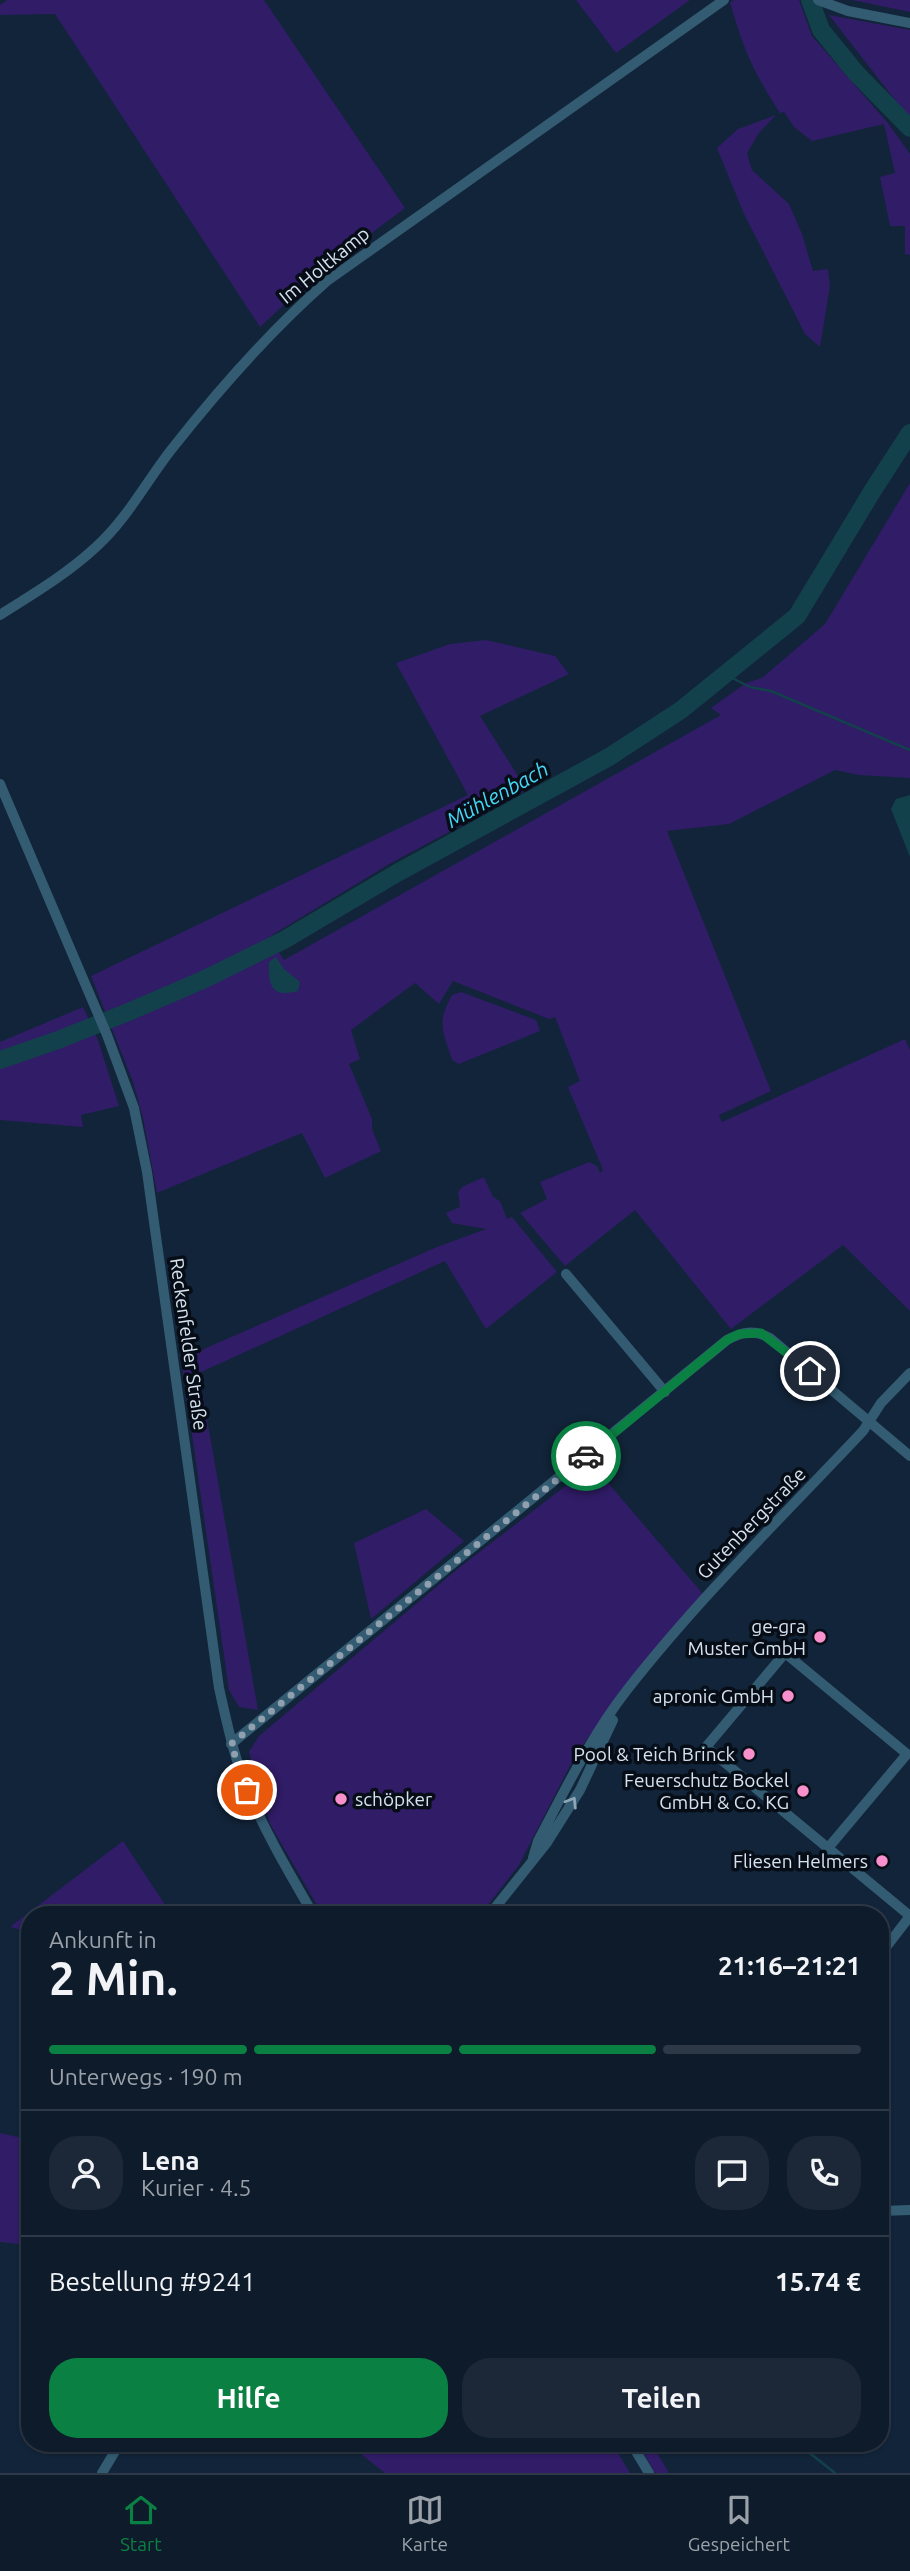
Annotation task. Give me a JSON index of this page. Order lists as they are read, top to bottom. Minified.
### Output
{"streets":{"street":["Im Holtkamp","Reckenfelder Straße","Gutenbergstraße"]},"water":["Mühlenbach"],"places":["ge-gra Muster GmbH","apronic GmbH","Pool & Teich Brinck","Feuerschutz Bockel GmbH & Co. KG","schöpker","Fliesen Helmers"],"page":{"heading":["2 Min.","Ankunft in","21:16–21:21"],"panel":["Lena","Kurier · 4.5","Bestellung #9241","15.74 €"],"bar":"Unterwegs · 190 m","buttons":["Hilfe","Teilen"],"tabs":["Start","Karte","Gespeichert"]}}
